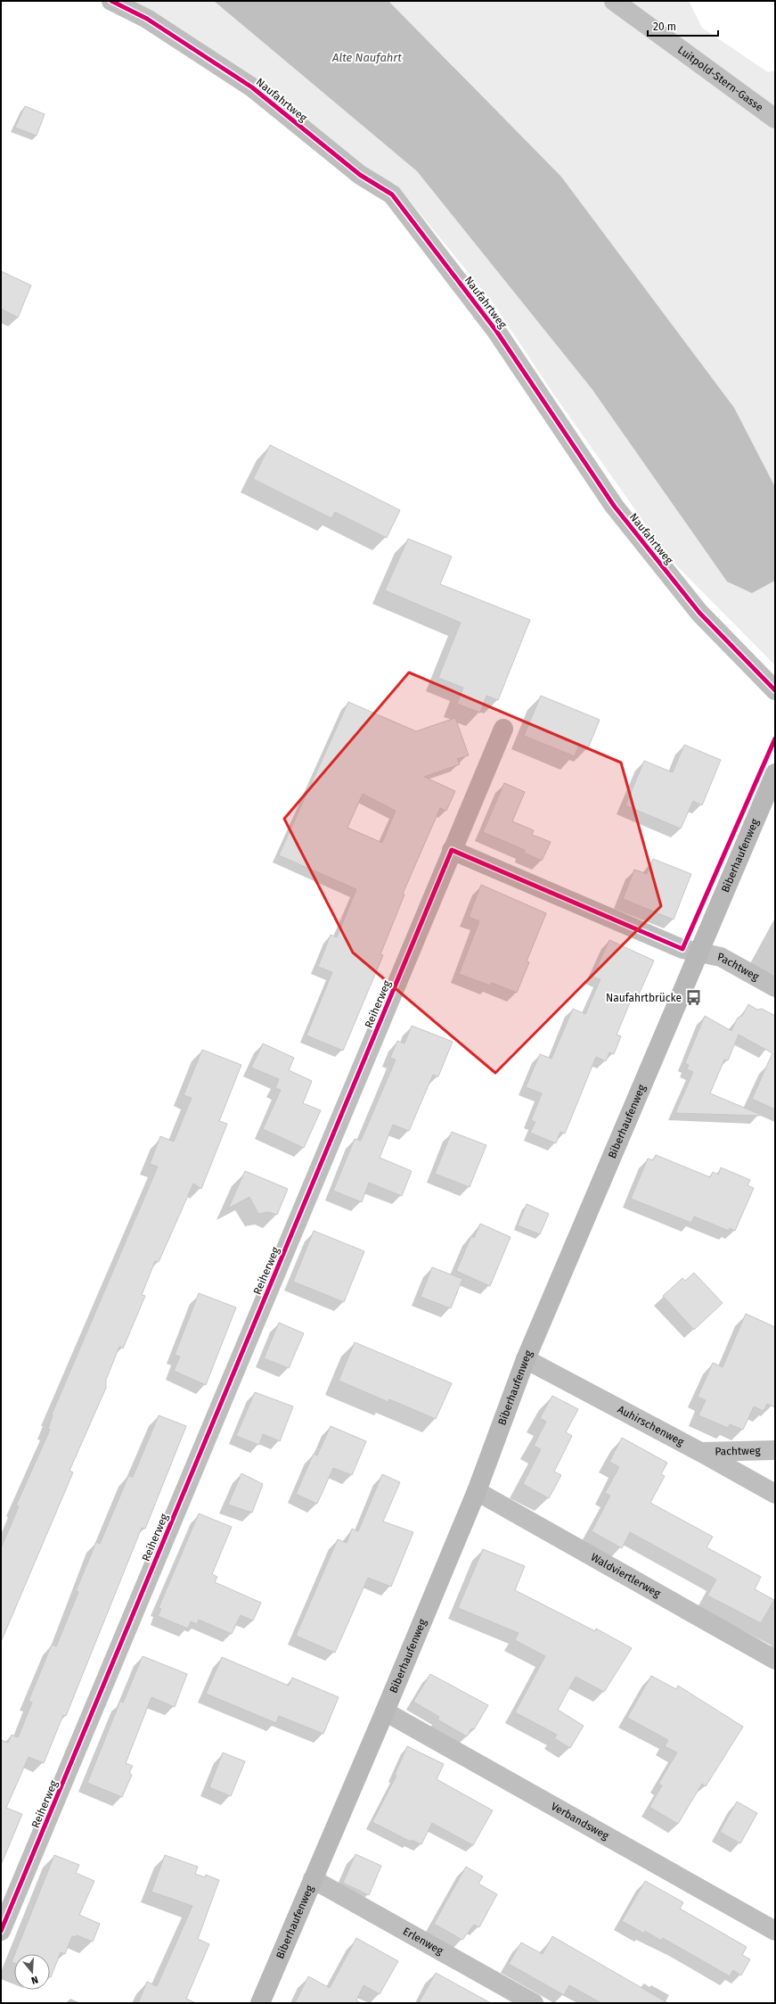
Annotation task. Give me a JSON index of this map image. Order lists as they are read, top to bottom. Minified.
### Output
{"streets":{"main road":["Biberhaufenweg"],"street":["Luitpold-Stern-Gasse","Naufahrtweg","Pachtweg","Reiherweg","Auhirschenweg","Waldviertlerweg","Verbandsweg","Erlenweg"]},"crossings":[["Biberhaufenweg","Pachtweg"],["Biberhaufenweg","Auhirschenweg"],["Biberhaufenweg","Waldviertlerweg"],["Biberhaufenweg","Verbandsweg"],["Biberhaufenweg","Erlenweg"],["Pachtweg","Auhirschenweg"]],"water":["Alte Naufahrt"],"places":{"bus stop":["Naufahrtbrücke"]},"scale_bar":"20 m","north":"bottom"}
